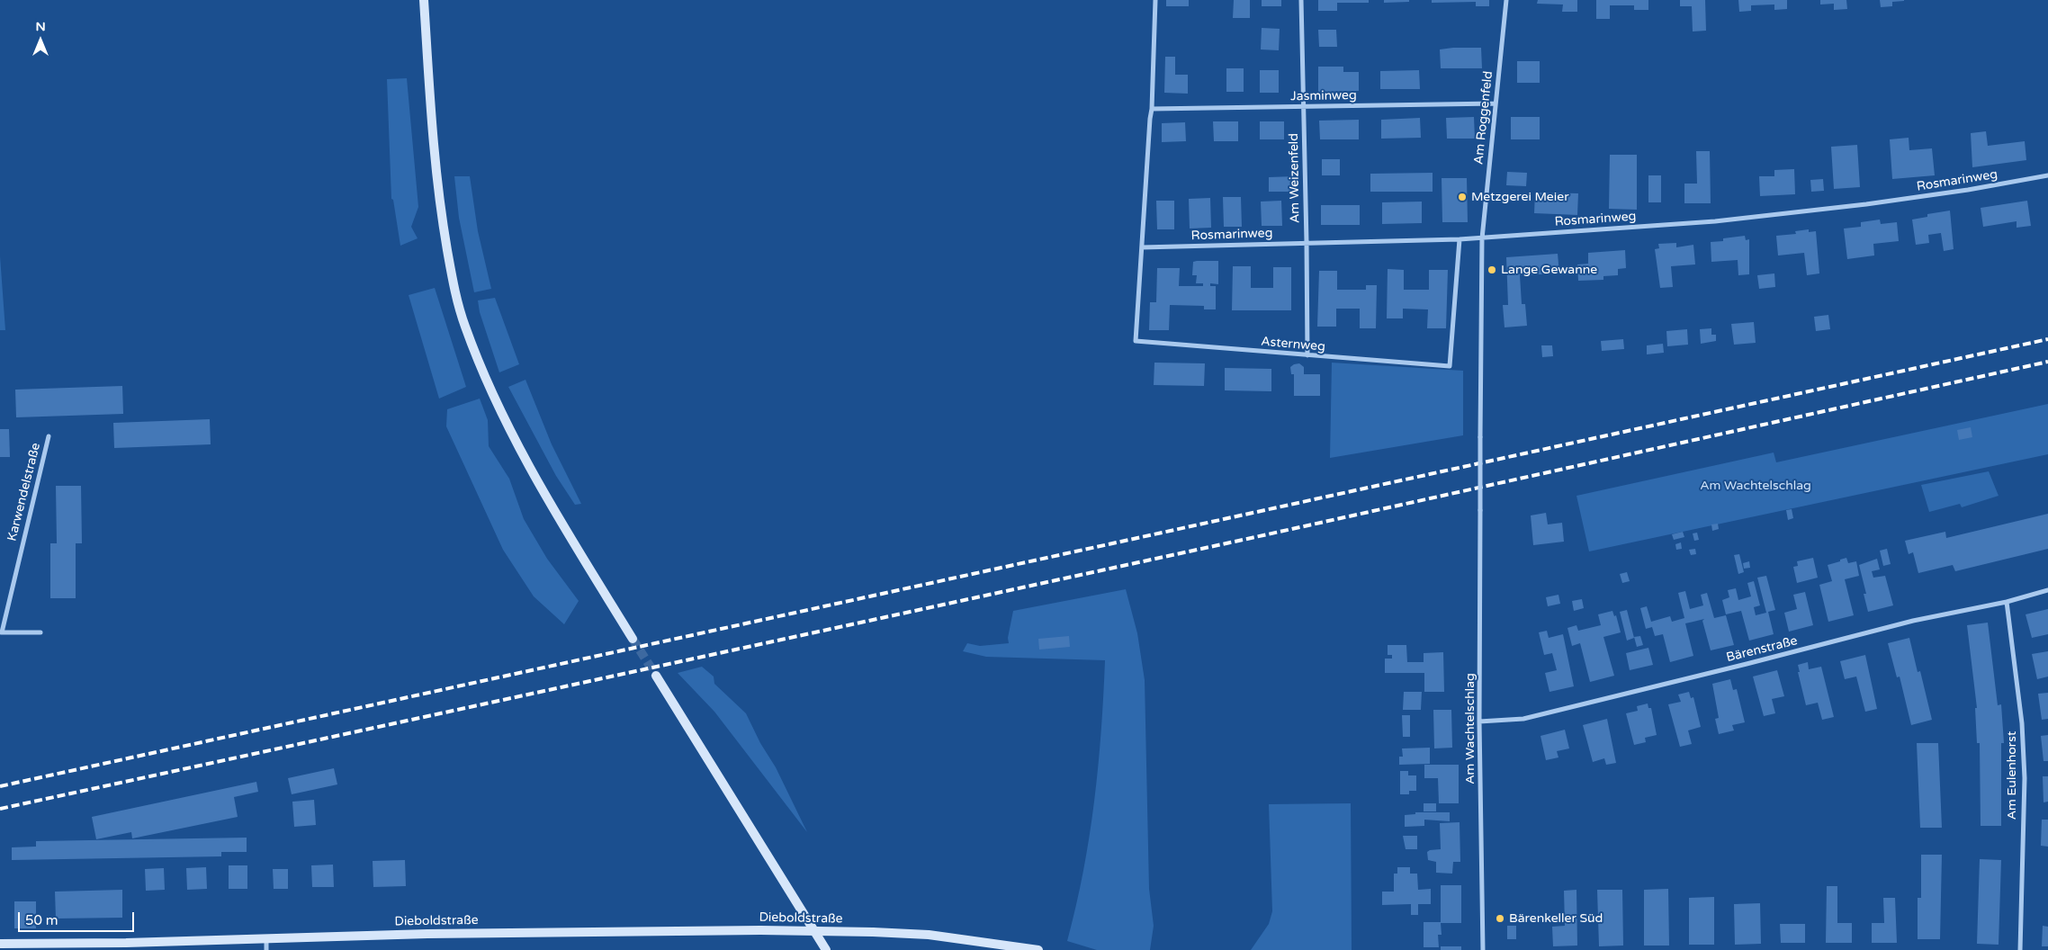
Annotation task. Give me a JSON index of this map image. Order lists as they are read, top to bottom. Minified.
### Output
{"streets":{"street":["Jasminweg","Am Roggenfeld","Am Weizenfeld","Rosmarinweg","Asternweg","Karwendelstraße","Bärenstraße","Am Wachtelschlag","Am Eulenhorst","Dieboldstraße"]},"crossings":[["Jasminweg","Am Roggenfeld"],["Jasminweg","Am Weizenfeld"],["Am Roggenfeld","Rosmarinweg"],["Am Roggenfeld","Am Wachtelschlag"],["Am Weizenfeld","Rosmarinweg"],["Am Weizenfeld","Asternweg"],["Rosmarinweg","Asternweg"],["Rosmarinweg","Am Wachtelschlag"],["Bärenstraße","Am Wachtelschlag"],["Bärenstraße","Am Eulenhorst"]],"parks":["Am Wachtelschlag"],"places":["Metzgerei Meier","Lange Gewanne","Bärenkeller Süd"],"scale_bar":"50 m","north":"top"}
